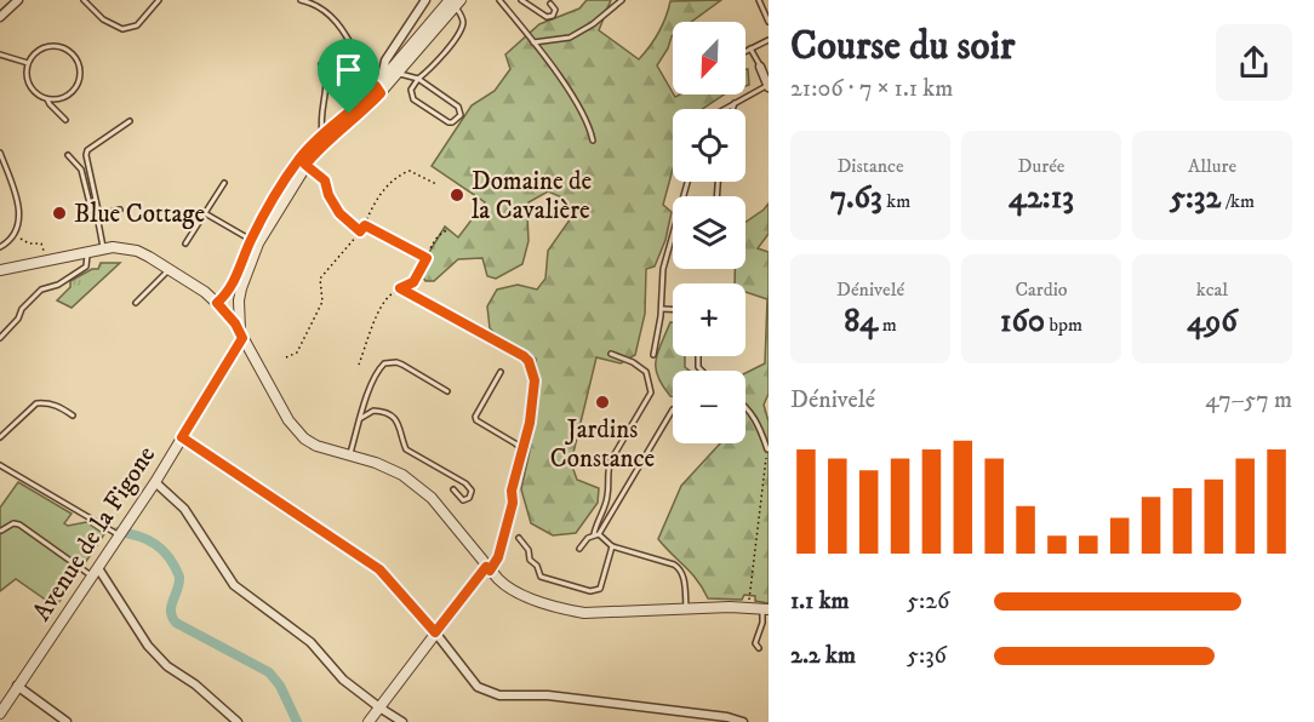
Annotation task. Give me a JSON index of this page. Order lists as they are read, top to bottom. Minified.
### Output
{"streets":{"street":["Avenue de la Figone"]},"places":["Domaine de la Cavalière","Blue Cottage","Jardins Constance"],"north":"bottom left","page":{"heading":["Course du soir","21:06 · 7 × 1.1 km"],"map_buttons":["+","−"],"stats":[["Distance","7.63 km"],["Durée","42:13"],["Allure","5:32 /km"],["Dénivelé","84 m"],["Cardio","160 bpm"],["kcal","496"]],"chart":["Dénivelé","47–57 m"],"list":[{"name":"1.1 km","note":"5:26"},{"name":"2.2 km","note":"5:36"}]}}
